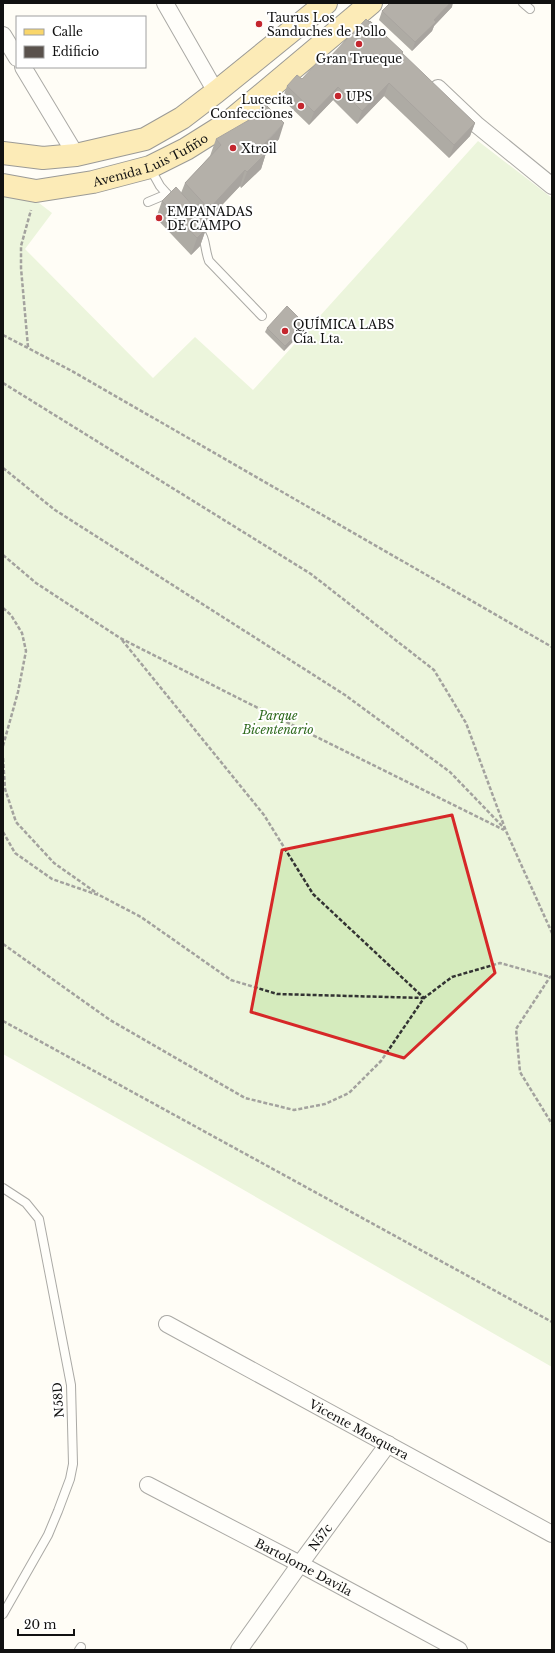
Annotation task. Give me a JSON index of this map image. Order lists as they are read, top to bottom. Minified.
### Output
{"streets":{"main road":["Avenida Luis Tufiño"],"street":["Vicente Mosquera","N57c","Bartolome Davila"],"lane":["N58D"]},"crossings":[["Vicente Mosquera","N57c"],["N57c","Bartolome Davila"]],"parks":["Parque Bicentenario"],"places":["Taurus Los Sanduches de Pollo","Gran Trueque","UPS","Lucecita Confecciones","Xtroil","EMPANADAS DE CAMPO","QUÍMICA LABS Cía. Lta."],"legend":["Calle","Edificio"],"scale_bar":"20 m"}
